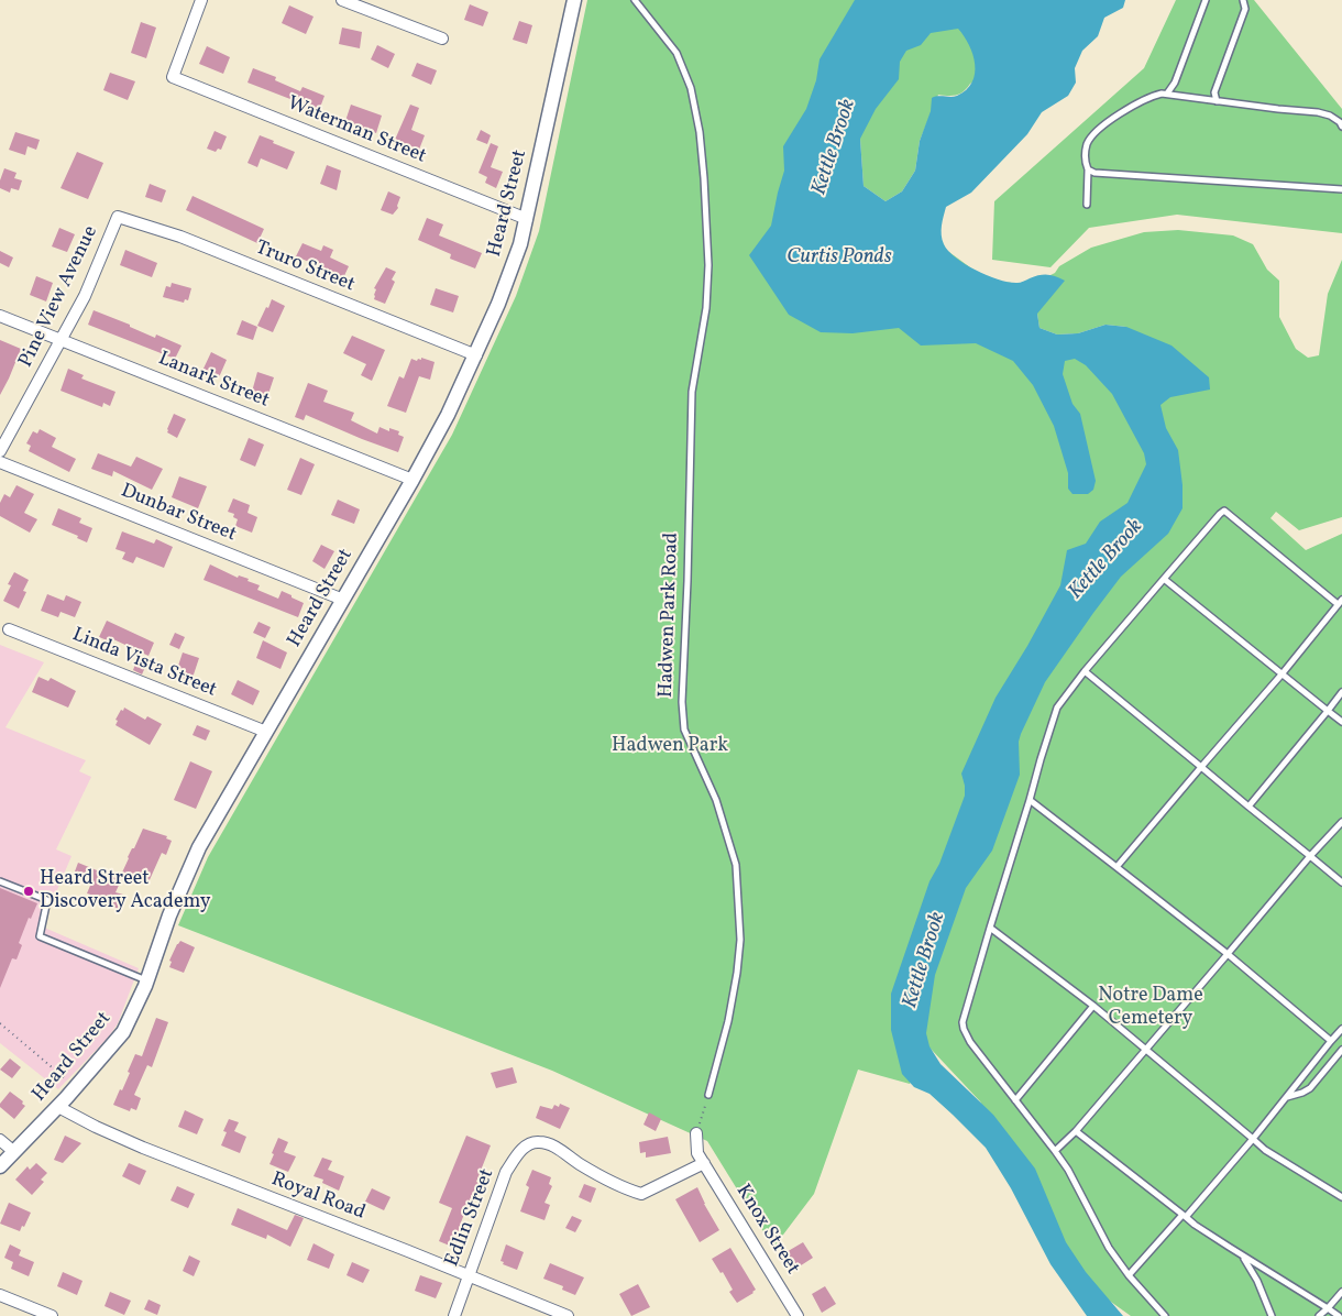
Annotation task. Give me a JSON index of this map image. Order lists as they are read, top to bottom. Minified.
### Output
{"streets":{"street":["Waterman Street","Heard Street","Truro Street","Pine View Avenue","Lanark Street","Dunbar Street","Linda Vista Street","Royal Road","Edlin Street","Knox Street"],"lane":["Hadwen Park Road"]},"crossings":[["Waterman Street","Heard Street"],["Heard Street","Truro Street"],["Heard Street","Lanark Street"],["Heard Street","Dunbar Street"],["Heard Street","Linda Vista Street"],["Heard Street","Royal Road"],["Truro Street","Pine View Avenue"],["Pine View Avenue","Lanark Street"],["Royal Road","Edlin Street"],["Edlin Street","Knox Street"]],"water":["Kettle Brook","Curtis Ponds"],"parks":["Hadwen Park","Notre Dame Cemetery"],"places":["Heard Street Discovery Academy"]}
